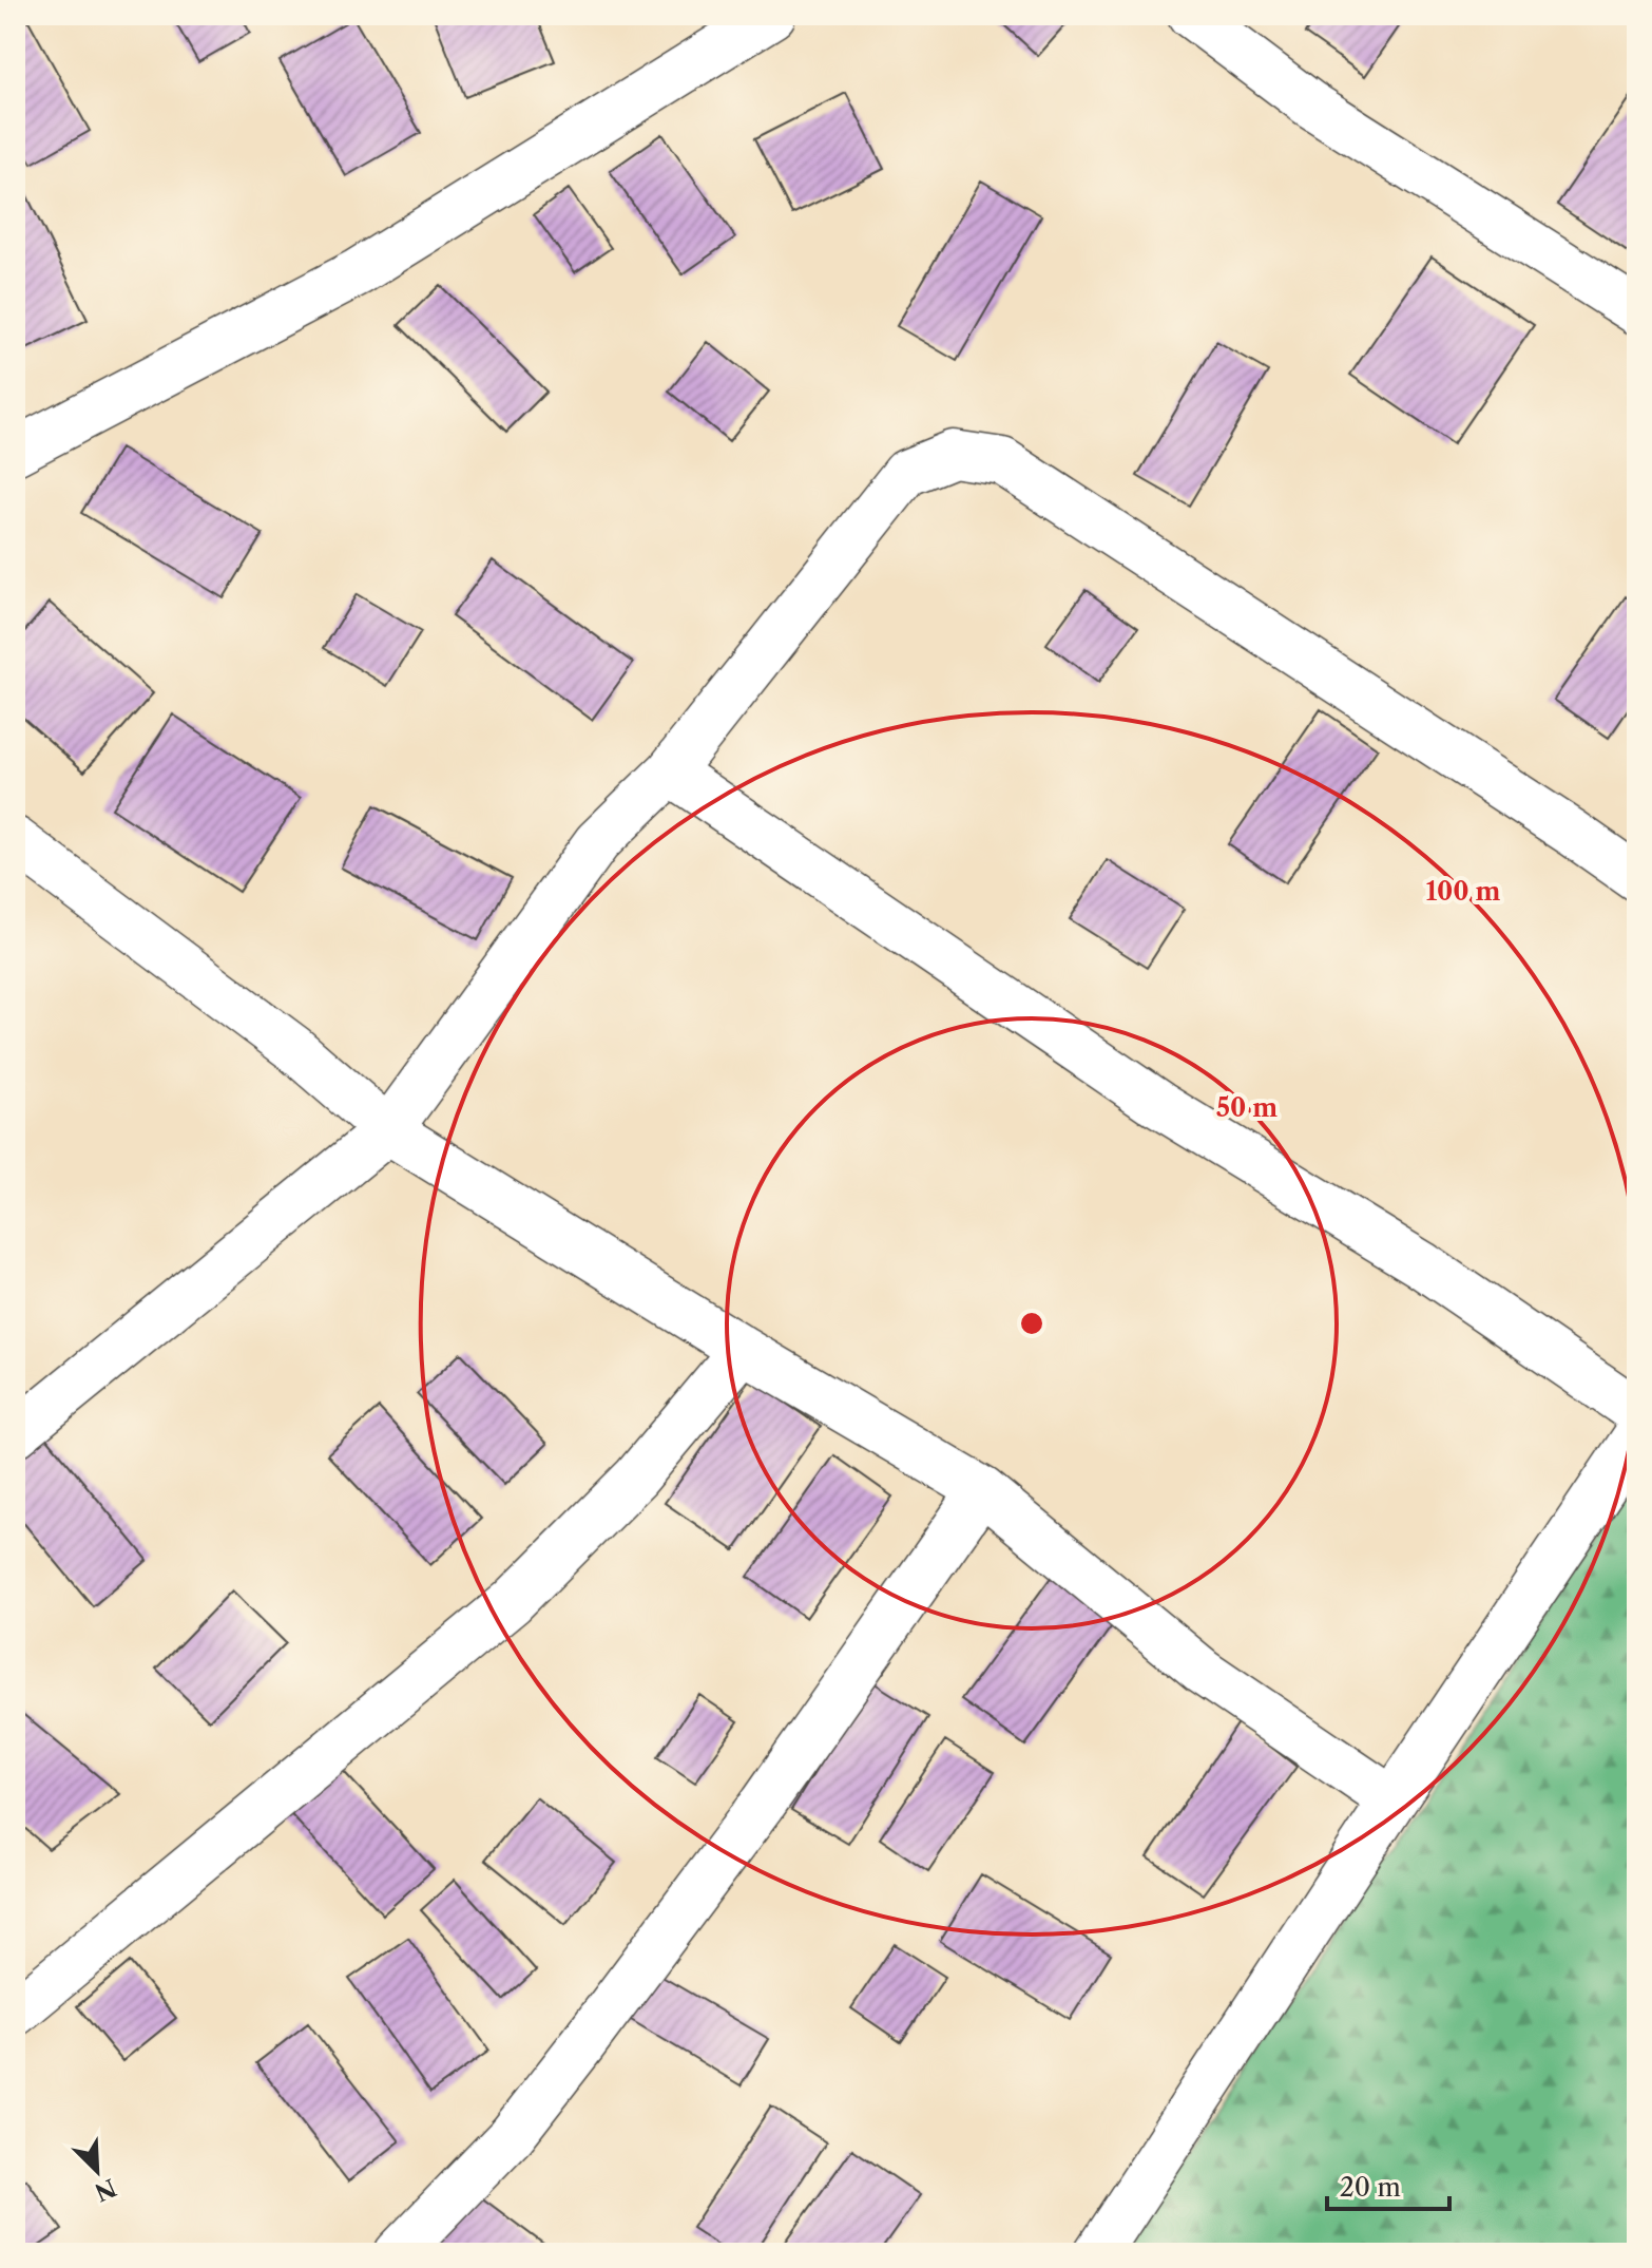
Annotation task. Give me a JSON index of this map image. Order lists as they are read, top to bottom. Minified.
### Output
{"scale_bar":"20 m","north":"bottom right","rings":["100 m","50 m"]}
